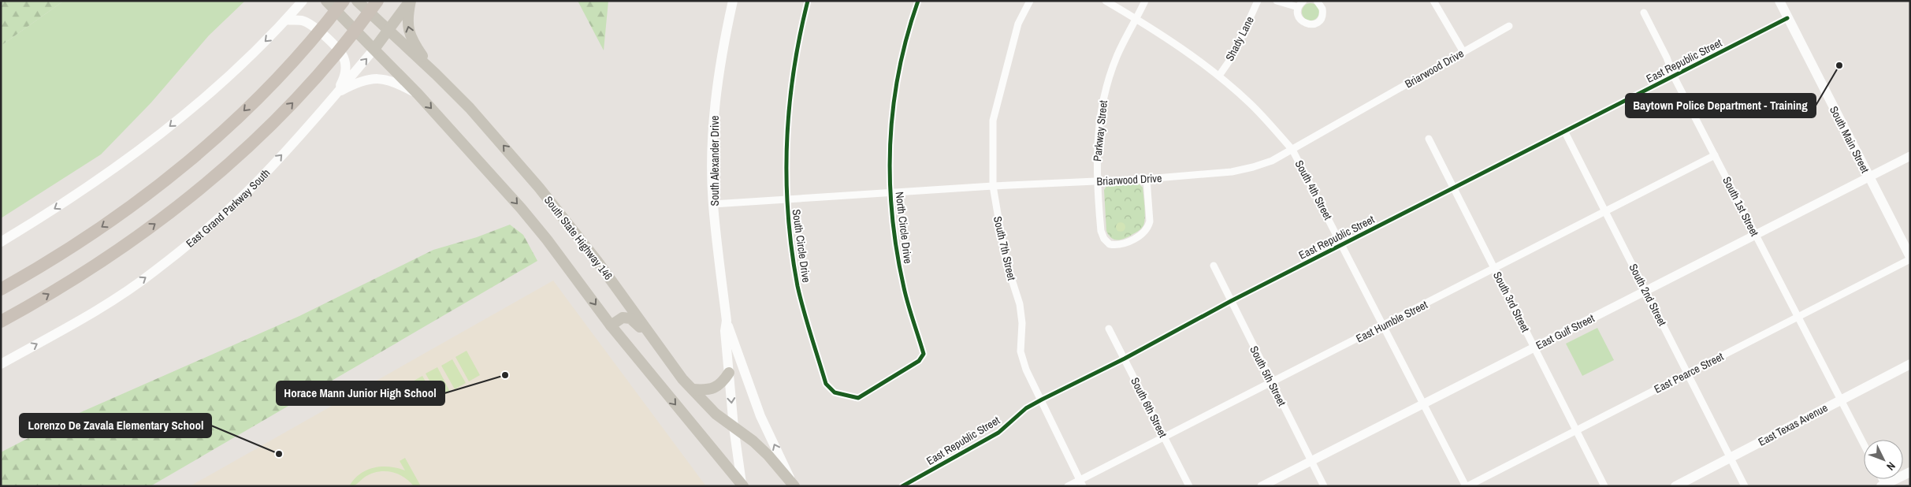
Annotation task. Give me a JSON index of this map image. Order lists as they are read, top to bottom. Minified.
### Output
{"streets":{"main road":["South Main Street","South Alexander Drive","East Grand Parkway South","South State Highway 146","East Texas Avenue"],"street":["Shady Lane","East Republic Street","Briarwood Drive","Parkway Street","South 4th Street","South 1st Street","North Circle Drive","South Circle Drive","South 7th Street","South 2nd Street","South 3rd Street","East Humble Street","East Gulf Street","East Pearce Street","South 5th Street","South 6th Street"]},"crossings":[["Shady Lane","South 4th Street"],["East Republic Street","South Main Street"],["East Republic Street","South 4th Street"],["East Republic Street","South 1st Street"],["East Republic Street","South 7th Street"],["East Republic Street","South 2nd Street"],["East Republic Street","South 3rd Street"],["East Republic Street","South 5th Street"],["East Republic Street","South 6th Street"],["Briarwood Drive","Parkway Street"],["Briarwood Drive","South Alexander Drive"],["Briarwood Drive","South 4th Street"],["Briarwood Drive","North Circle Drive"],["Briarwood Drive","South Circle Drive"],["Briarwood Drive","South 7th Street"],["Parkway Street","South 4th Street"],["South Main Street","East Gulf Street"],["South Main Street","East Pearce Street"],["South Alexander Drive","South State Highway 146"],["South 4th Street","East Humble Street"],["South 4th Street","East Gulf Street"],["South 4th Street","East Pearce Street"],["South 1st Street","East Humble Street"],["South 1st Street","East Gulf Street"],["South 1st Street","East Pearce Street"],["South 1st Street","East Texas Avenue"],["East Grand Parkway South","South State Highway 146"],["North Circle Drive","South Circle Drive"],["South 7th Street","East Humble Street"],["South 2nd Street","East Humble Street"],["South 2nd Street","East Gulf Street"],["South 2nd Street","East Pearce Street"],["South 2nd Street","East Texas Avenue"],["South 3rd Street","East Humble Street"],["South 3rd Street","East Gulf Street"],["South 3rd Street","East Pearce Street"],["East Humble Street","South 5th Street"],["East Humble Street","South 6th Street"],["East Gulf Street","South 5th Street"]],"one_way":["East Grand Parkway South"],"places":["Baytown Police Department - Training","Horace Mann Junior High School","Lorenzo De Zavala Elementary School"],"north":"bottom right"}
